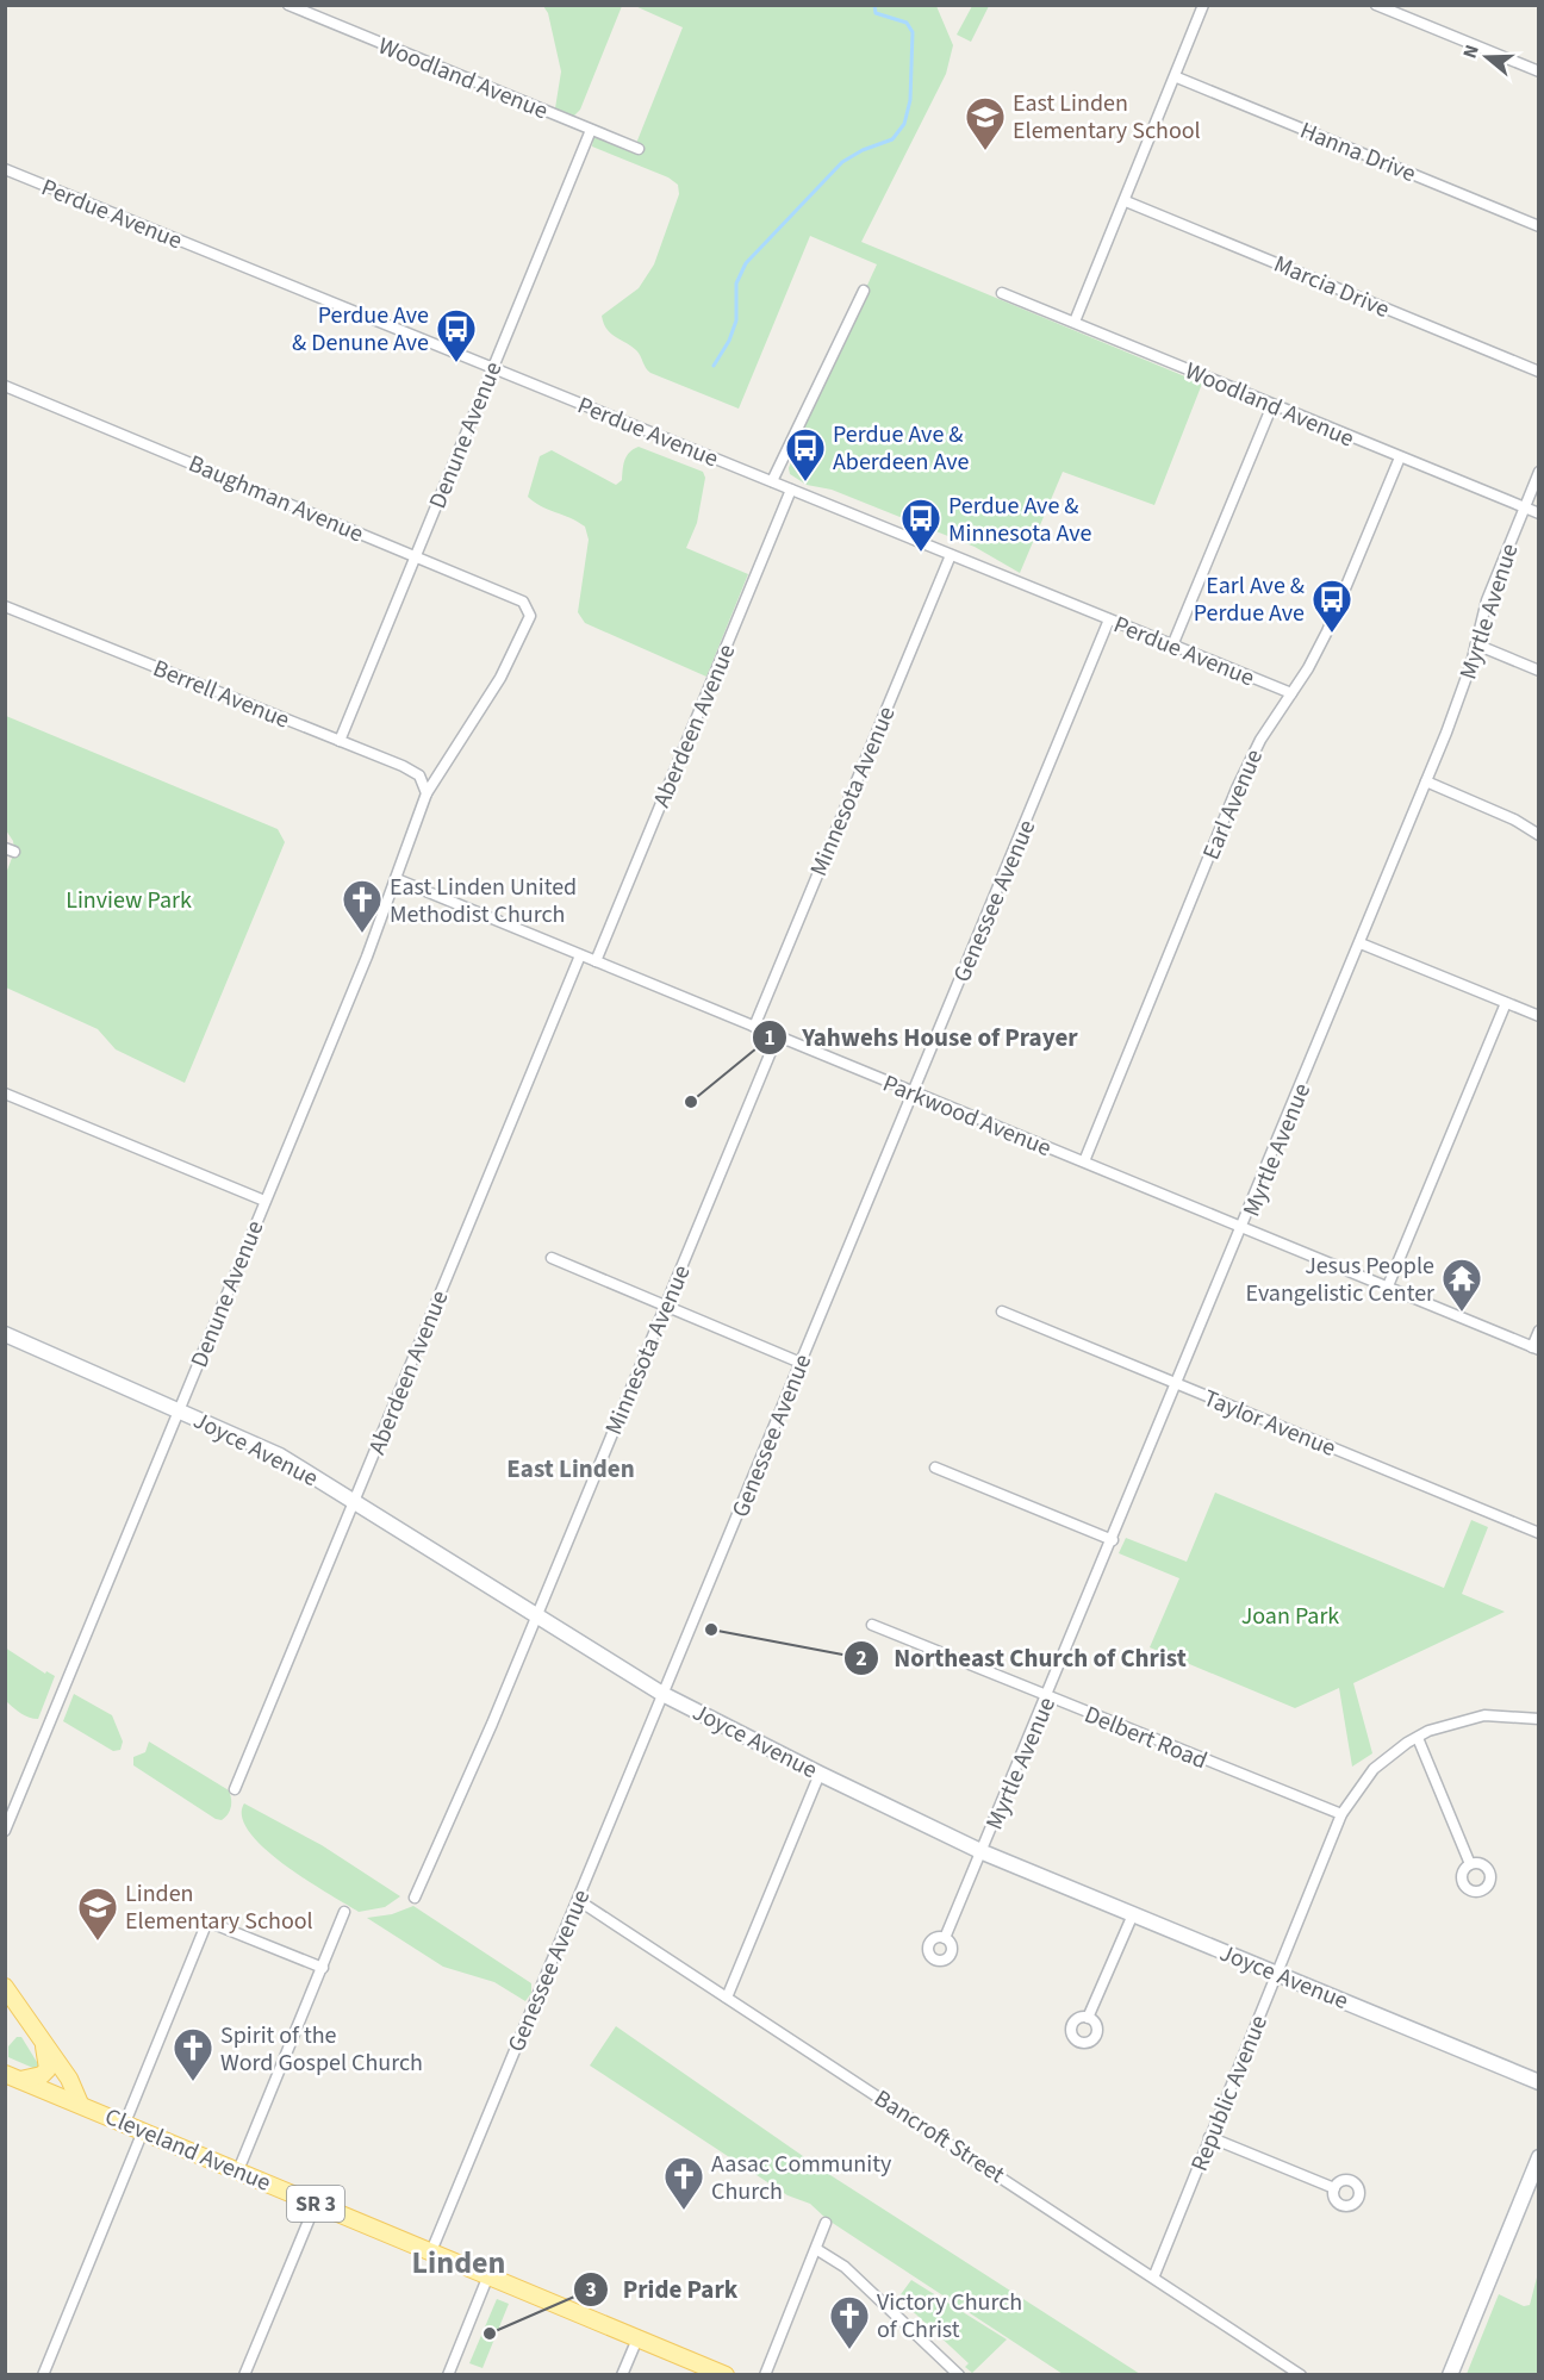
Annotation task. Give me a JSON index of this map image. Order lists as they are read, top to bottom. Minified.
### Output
{"streets":{"main road":["Cleveland Avenue","SR 3"],"street":["Woodland Avenue","Hanna Drive","Perdue Avenue","Marcia Drive","Denune Avenue","Baughman Avenue","Myrtle Avenue","Berrell Avenue","Aberdeen Avenue","Minnesota Avenue","Earl Avenue","Genessee Avenue","Parkwood Avenue","Taylor Avenue","Joyce Avenue","Delbert Road","Republic Avenue","Bancroft Street"]},"crossings":[["Woodland Avenue","Denune Avenue"],["Woodland Avenue","Myrtle Avenue"],["Woodland Avenue","Earl Avenue"],["Perdue Avenue","Denune Avenue"],["Perdue Avenue","Aberdeen Avenue"],["Perdue Avenue","Minnesota Avenue"],["Perdue Avenue","Earl Avenue"],["Perdue Avenue","Genessee Avenue"],["Denune Avenue","Baughman Avenue"],["Denune Avenue","Berrell Avenue"],["Denune Avenue","Parkwood Avenue"],["Denune Avenue","Joyce Avenue"],["Myrtle Avenue","Parkwood Avenue"],["Myrtle Avenue","Taylor Avenue"],["Myrtle Avenue","Joyce Avenue"],["Myrtle Avenue","Delbert Road"],["Aberdeen Avenue","Parkwood Avenue"],["Aberdeen Avenue","Joyce Avenue"],["Minnesota Avenue","Parkwood Avenue"],["Minnesota Avenue","Joyce Avenue"],["Earl Avenue","Parkwood Avenue"],["Genessee Avenue","Parkwood Avenue"],["Genessee Avenue","Joyce Avenue"],["Genessee Avenue","Bancroft Street"],["Genessee Avenue","Cleveland Avenue"],["Joyce Avenue","Republic Avenue"],["Delbert Road","Republic Avenue"],["Republic Avenue","Bancroft Street"]],"districts":["East Linden","Linden"],"parks":["Linview Park","Joan Park"],"places":{"school or university":["East Linden Elementary School","Linden Elementary School"],"bus stop":["Perdue Ave & Denune Ave","Perdue Ave & Aberdeen Ave","Perdue Ave & Minnesota Ave","Earl Ave & Perdue Ave"],"church":["East Linden United Methodist Church","Spirit of the Word Gospel Church","Aasac Community Church","Victory Church of Christ"],"other":["Yahwehs House of Prayer","Northeast Church of Christ","Pride Park"],"temple":["Jesus People Evangelistic Center"]},"north":"left"}
